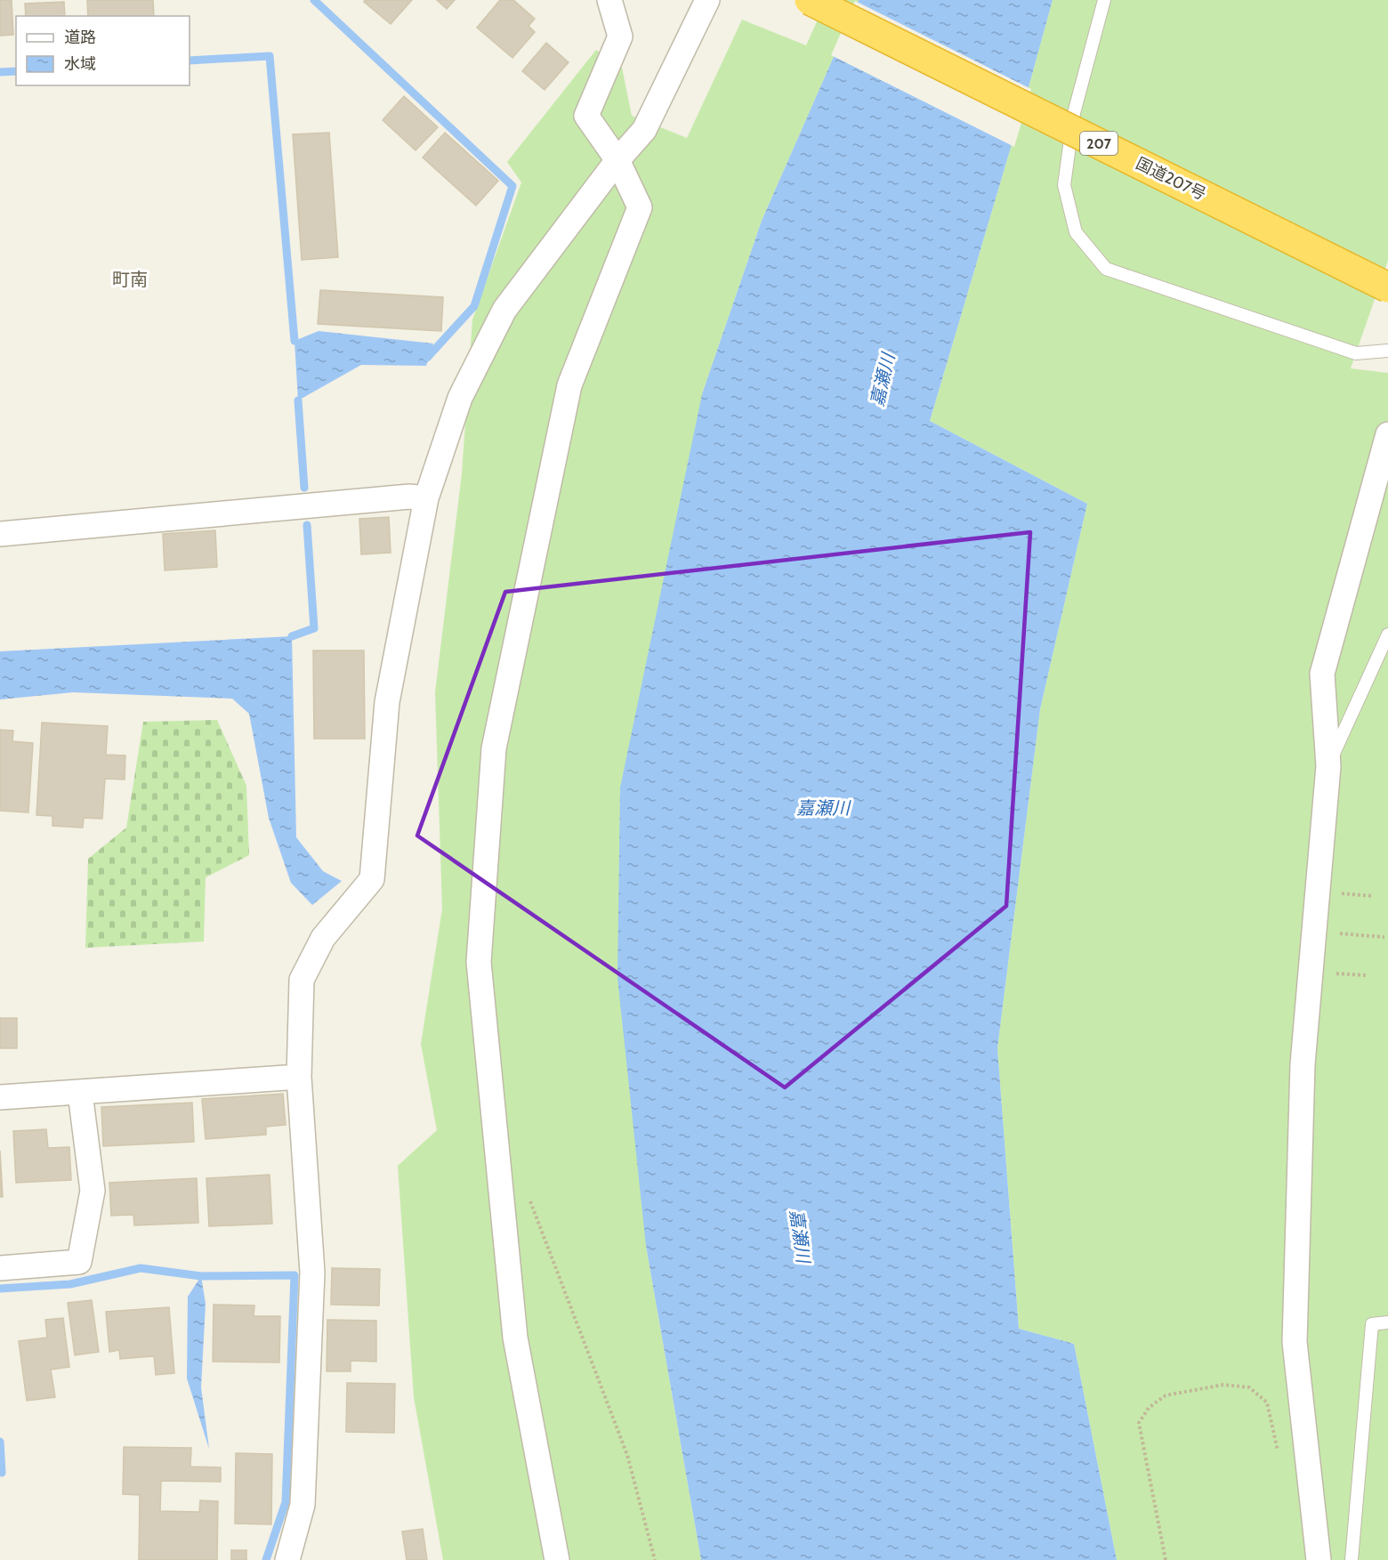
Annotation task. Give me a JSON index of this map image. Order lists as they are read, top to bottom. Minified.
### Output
{"streets":{"highway":["207","国道207号"]},"districts":["町南"],"water":["嘉瀬川"],"legend":["道路","水域"]}
